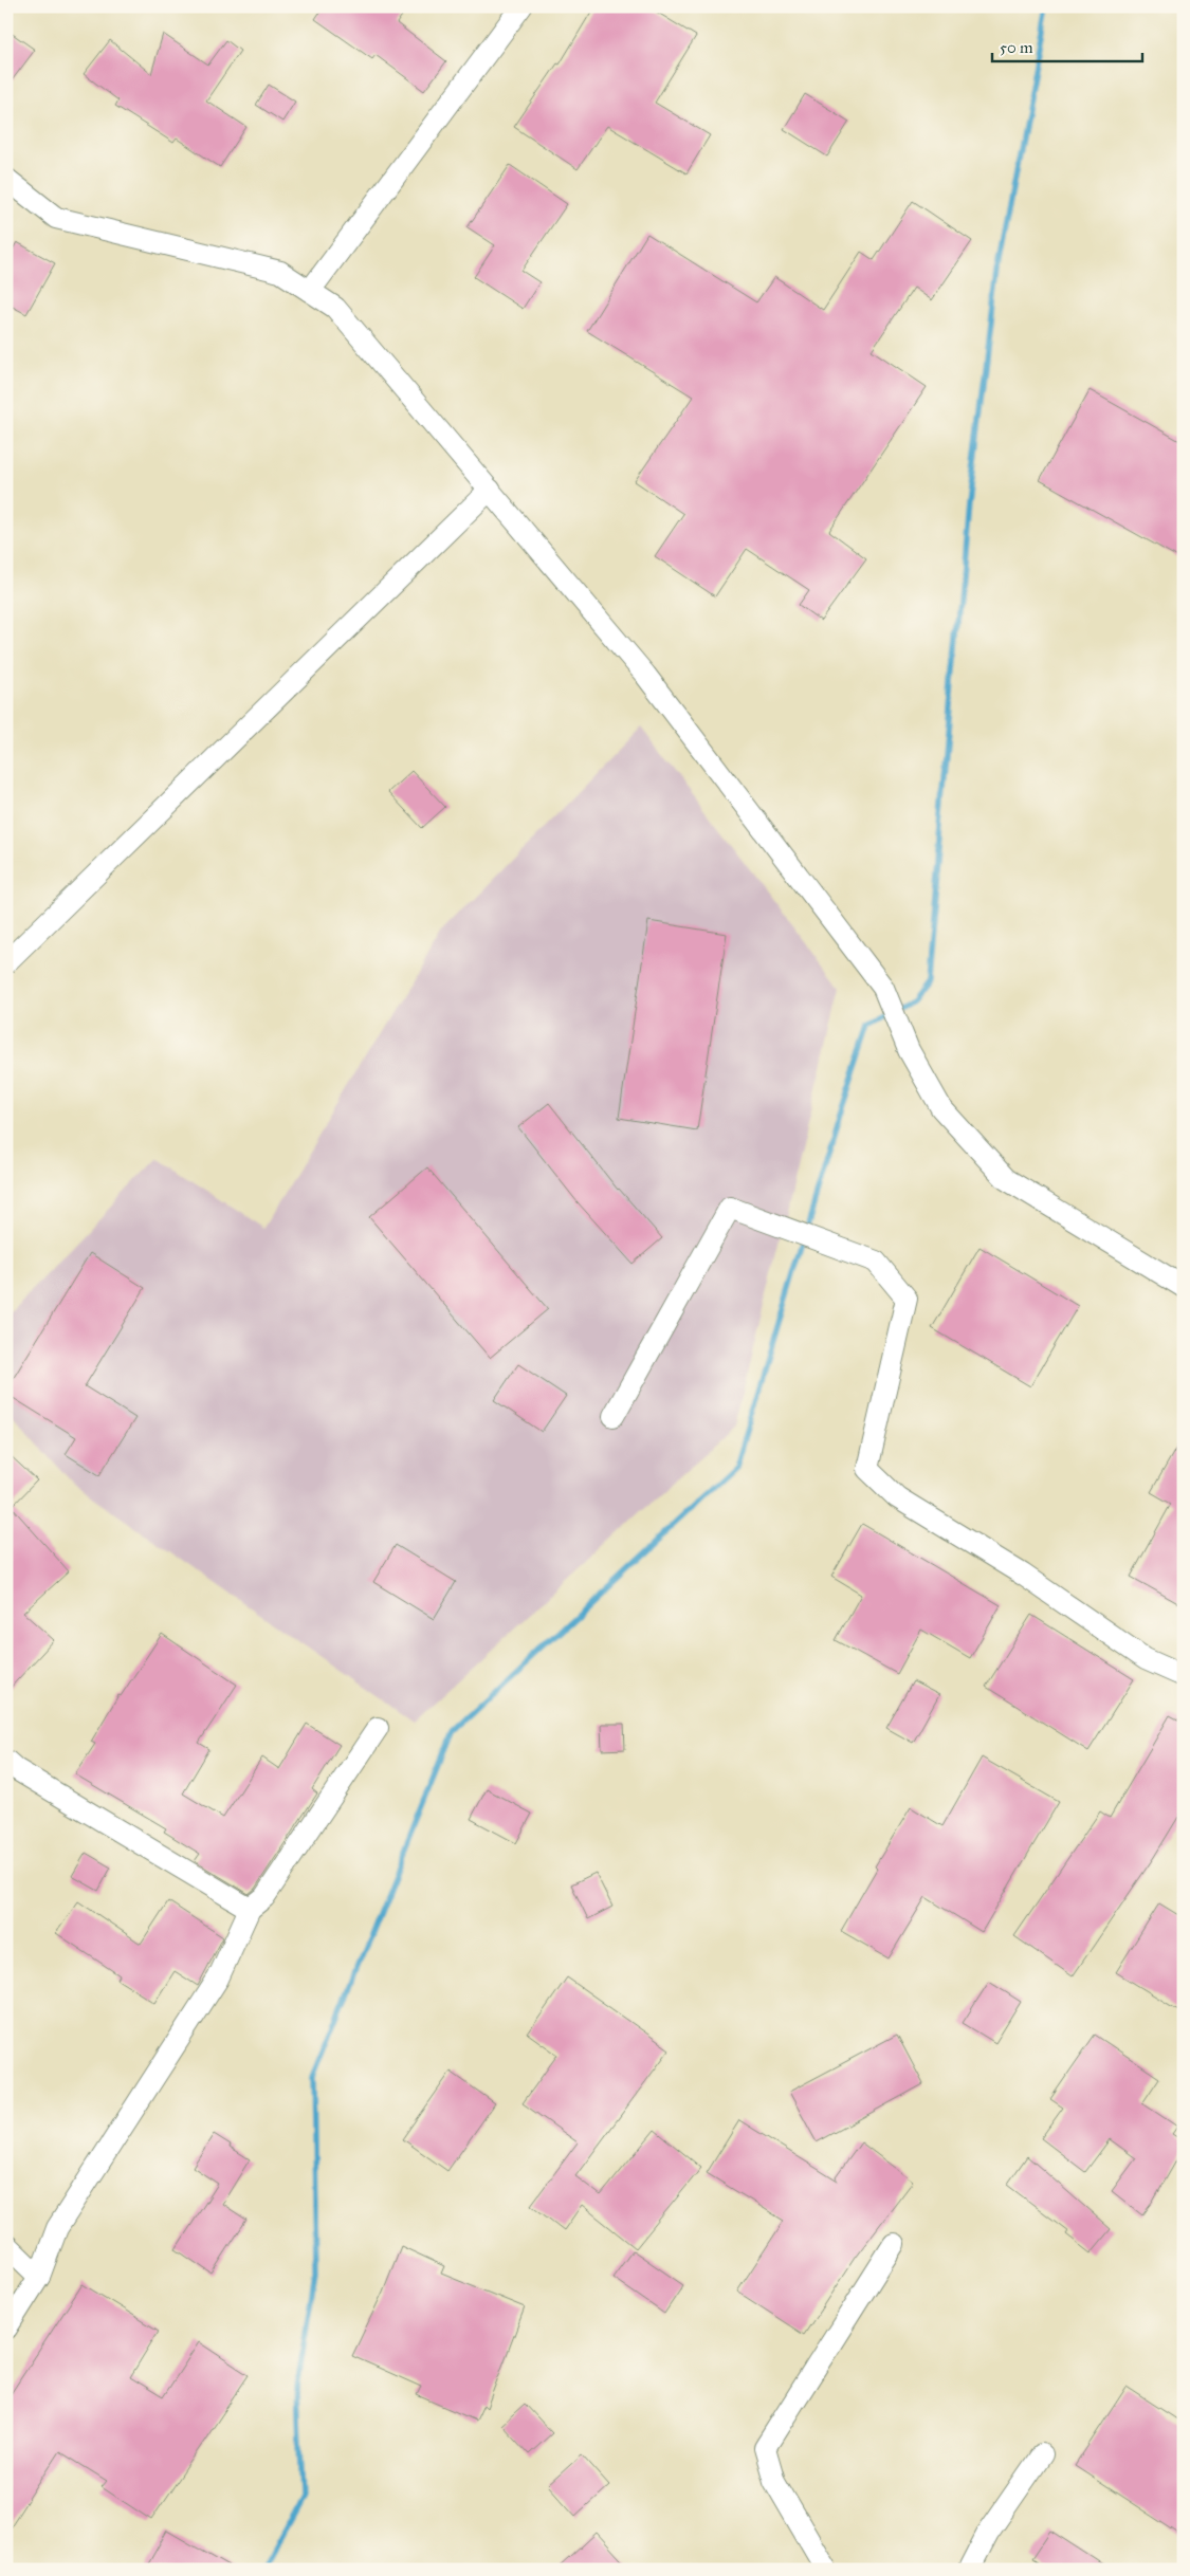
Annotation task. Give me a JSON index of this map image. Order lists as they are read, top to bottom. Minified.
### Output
{"scale_bar":"50 m"}
